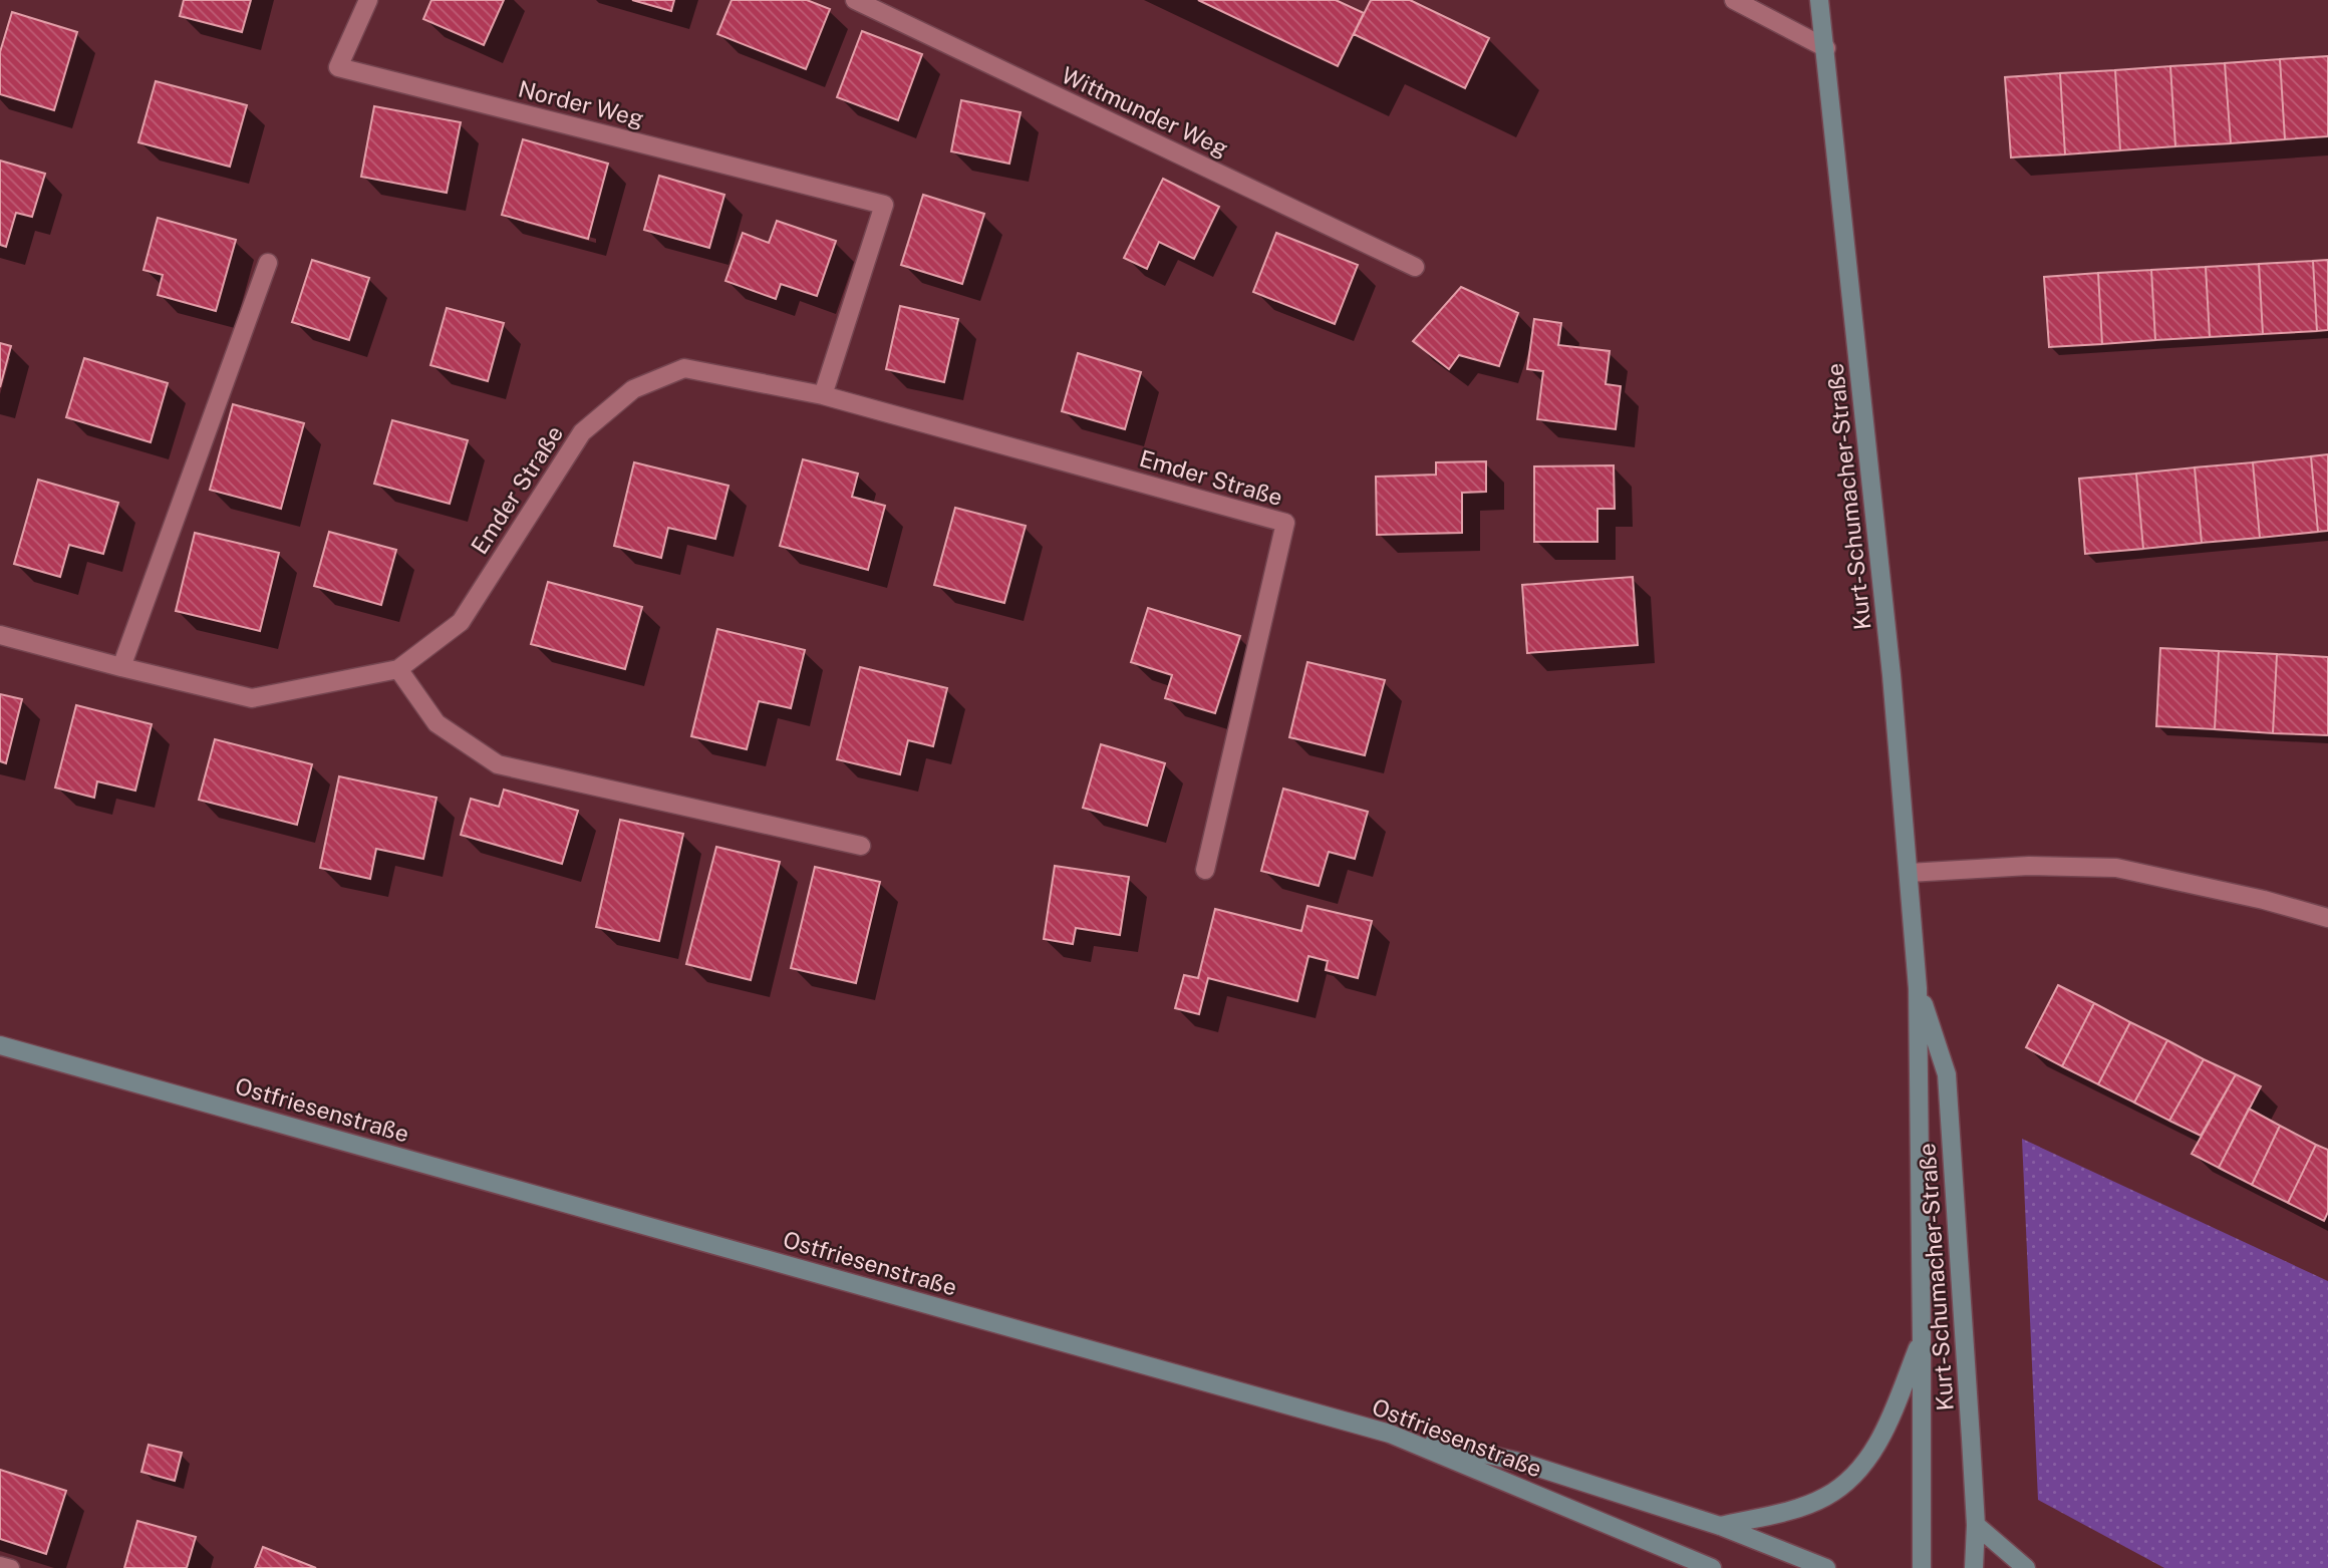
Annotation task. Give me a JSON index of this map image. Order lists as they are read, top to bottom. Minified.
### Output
{"streets":{"street":["Norder Weg","Wittmunder Weg","Emder Straße","Kurt-Schumacher-Straße","Ostfriesenstraße"]},"crossings":[["Norder Weg","Emder Straße"]]}
